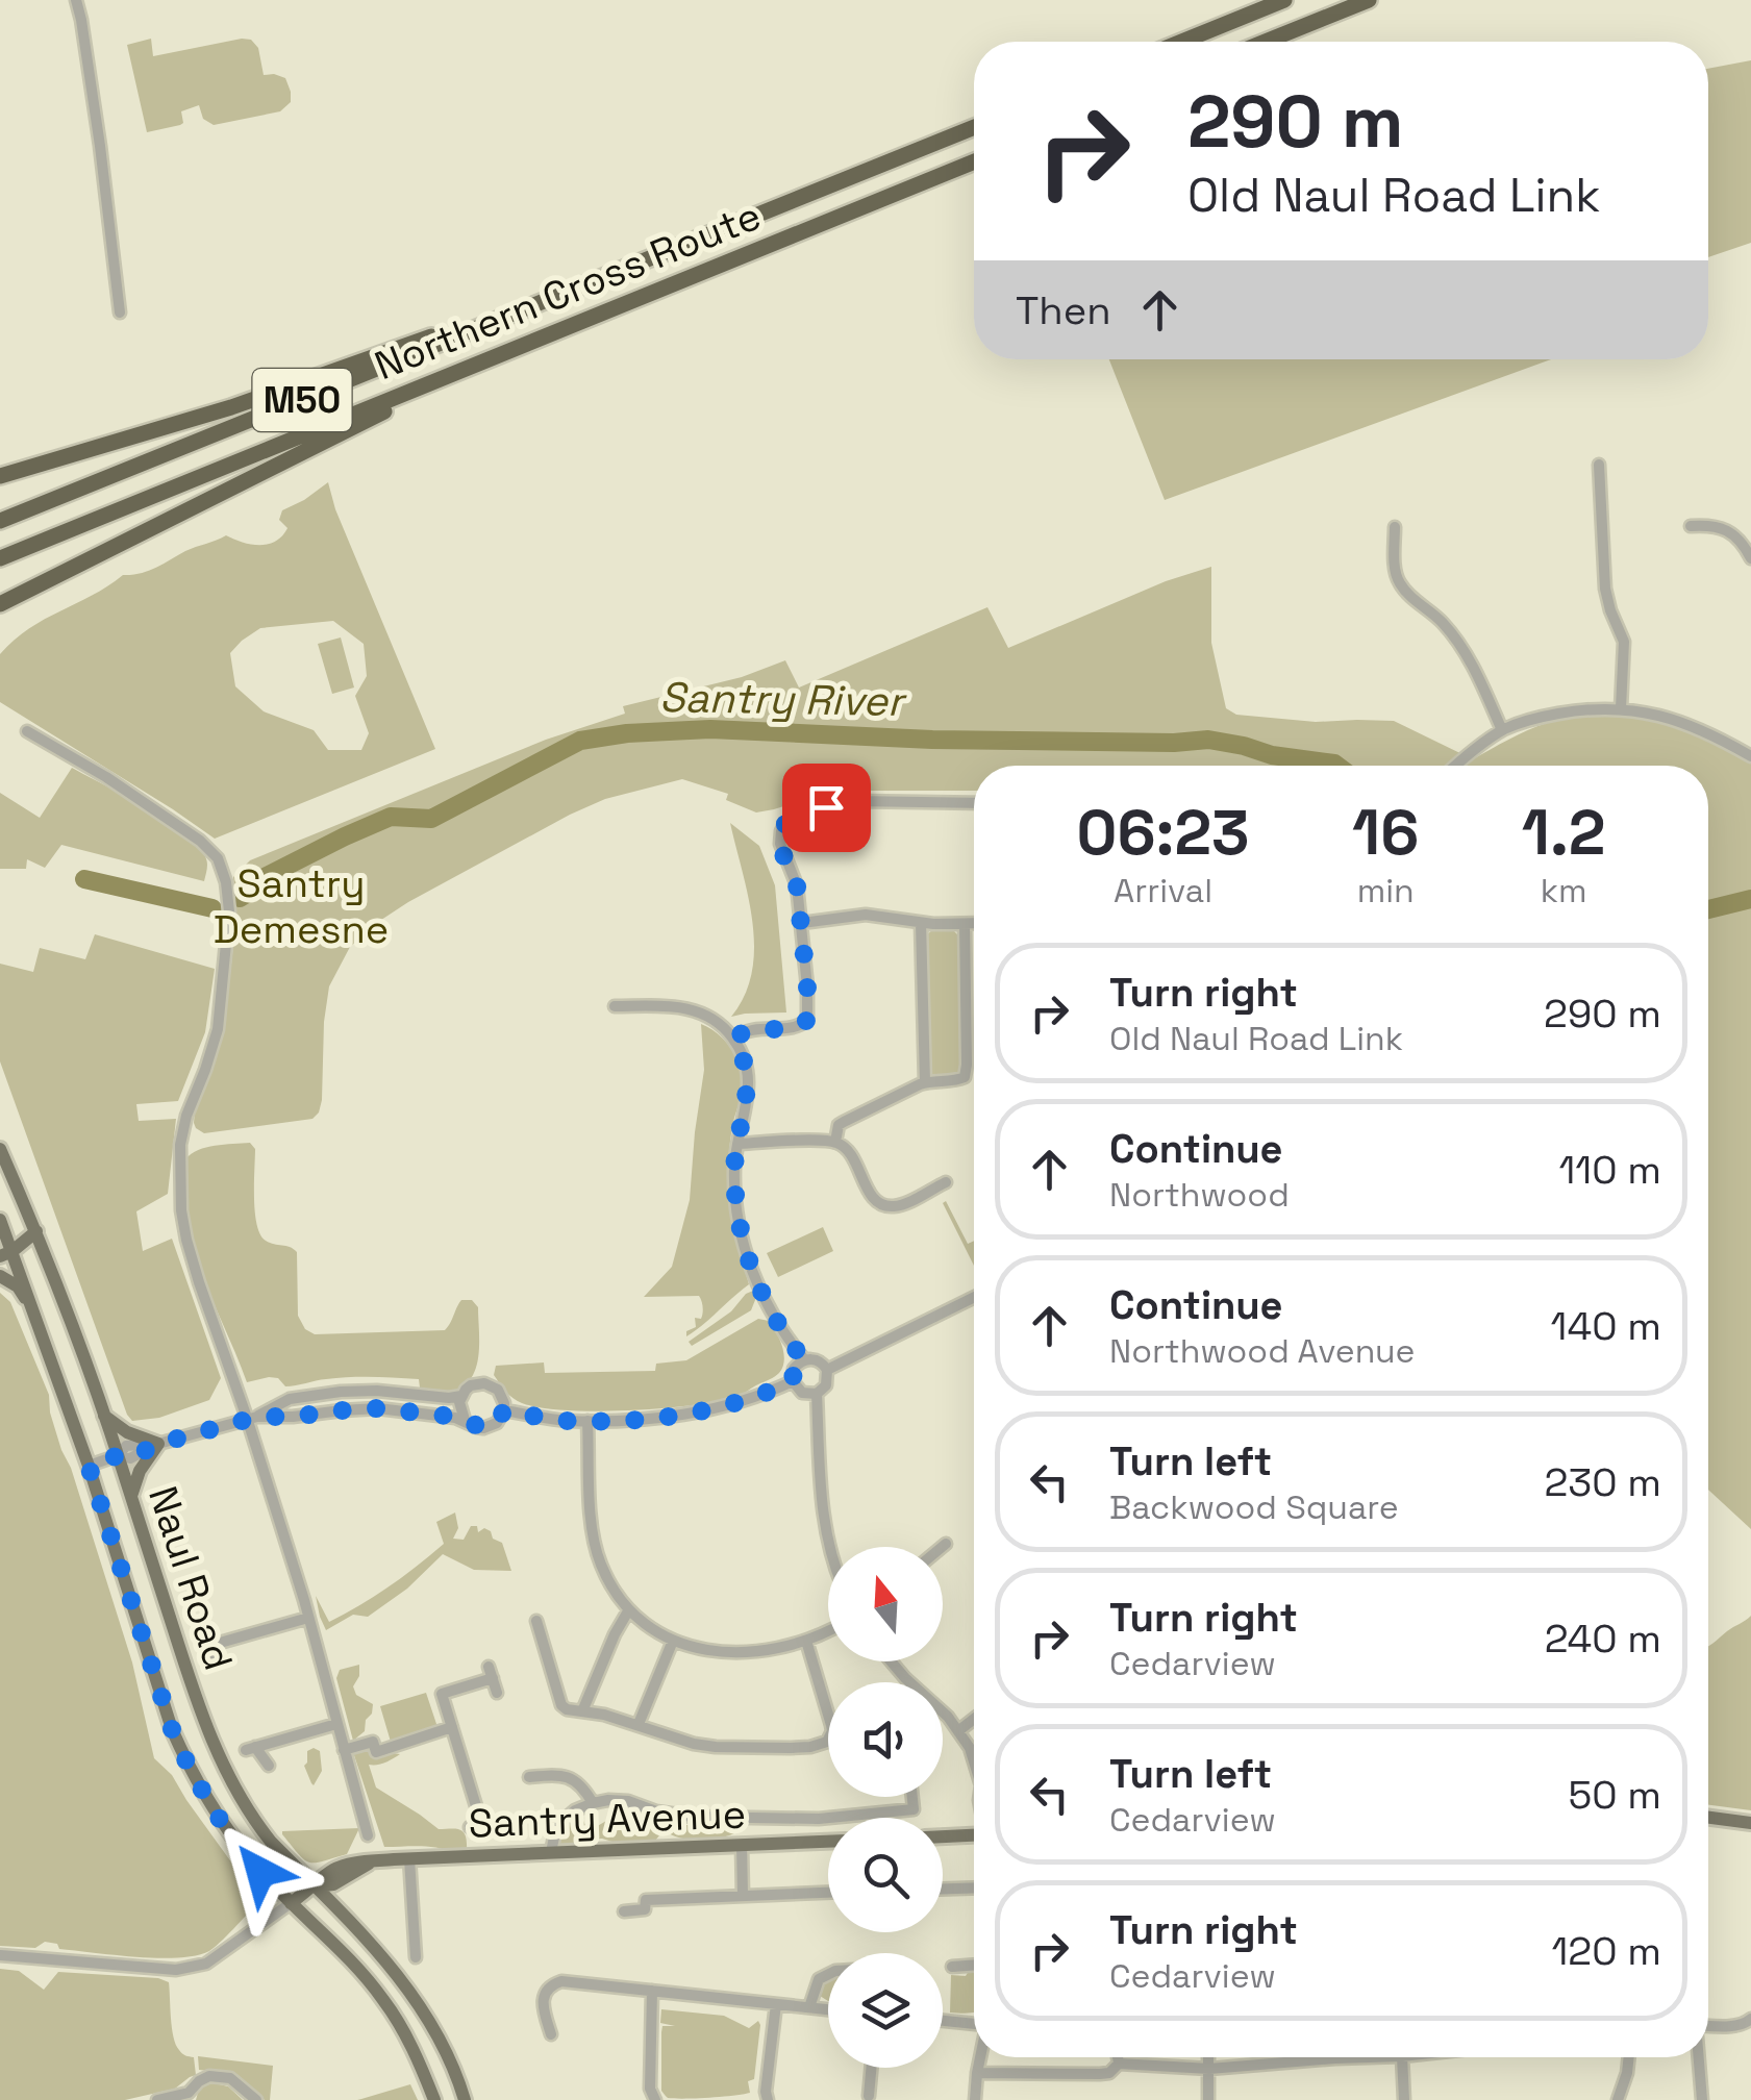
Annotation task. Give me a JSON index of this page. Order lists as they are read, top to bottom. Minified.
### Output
{"streets":{"highway":["Northern Cross Route","M50"],"main road":["Naul Road","Santry Avenue"]},"crossings":[["Naul Road","Santry Avenue"]],"water":["Santry River"],"parks":["Santry Demesne"],"north":"top","page":{"turn":["290 m","Old Naul Road Link"],"then":"Then","eta":["06:23","Arrival","16","min","1.2","km"],"list":[{"name":"Turn right","note":"Old Naul Road Link","value":"290 m"},{"name":"Continue","note":"Northwood","value":"110 m"},{"name":"Continue","note":"Northwood Avenue","value":"140 m"},{"name":"Turn left","note":"Backwood Square","value":"230 m"},{"name":"Turn right","note":"Cedarview","value":"240 m"},{"name":"Turn left","note":"Cedarview","value":"50 m"},{"name":"Turn right","note":"Cedarview","value":"120 m"}]}}
